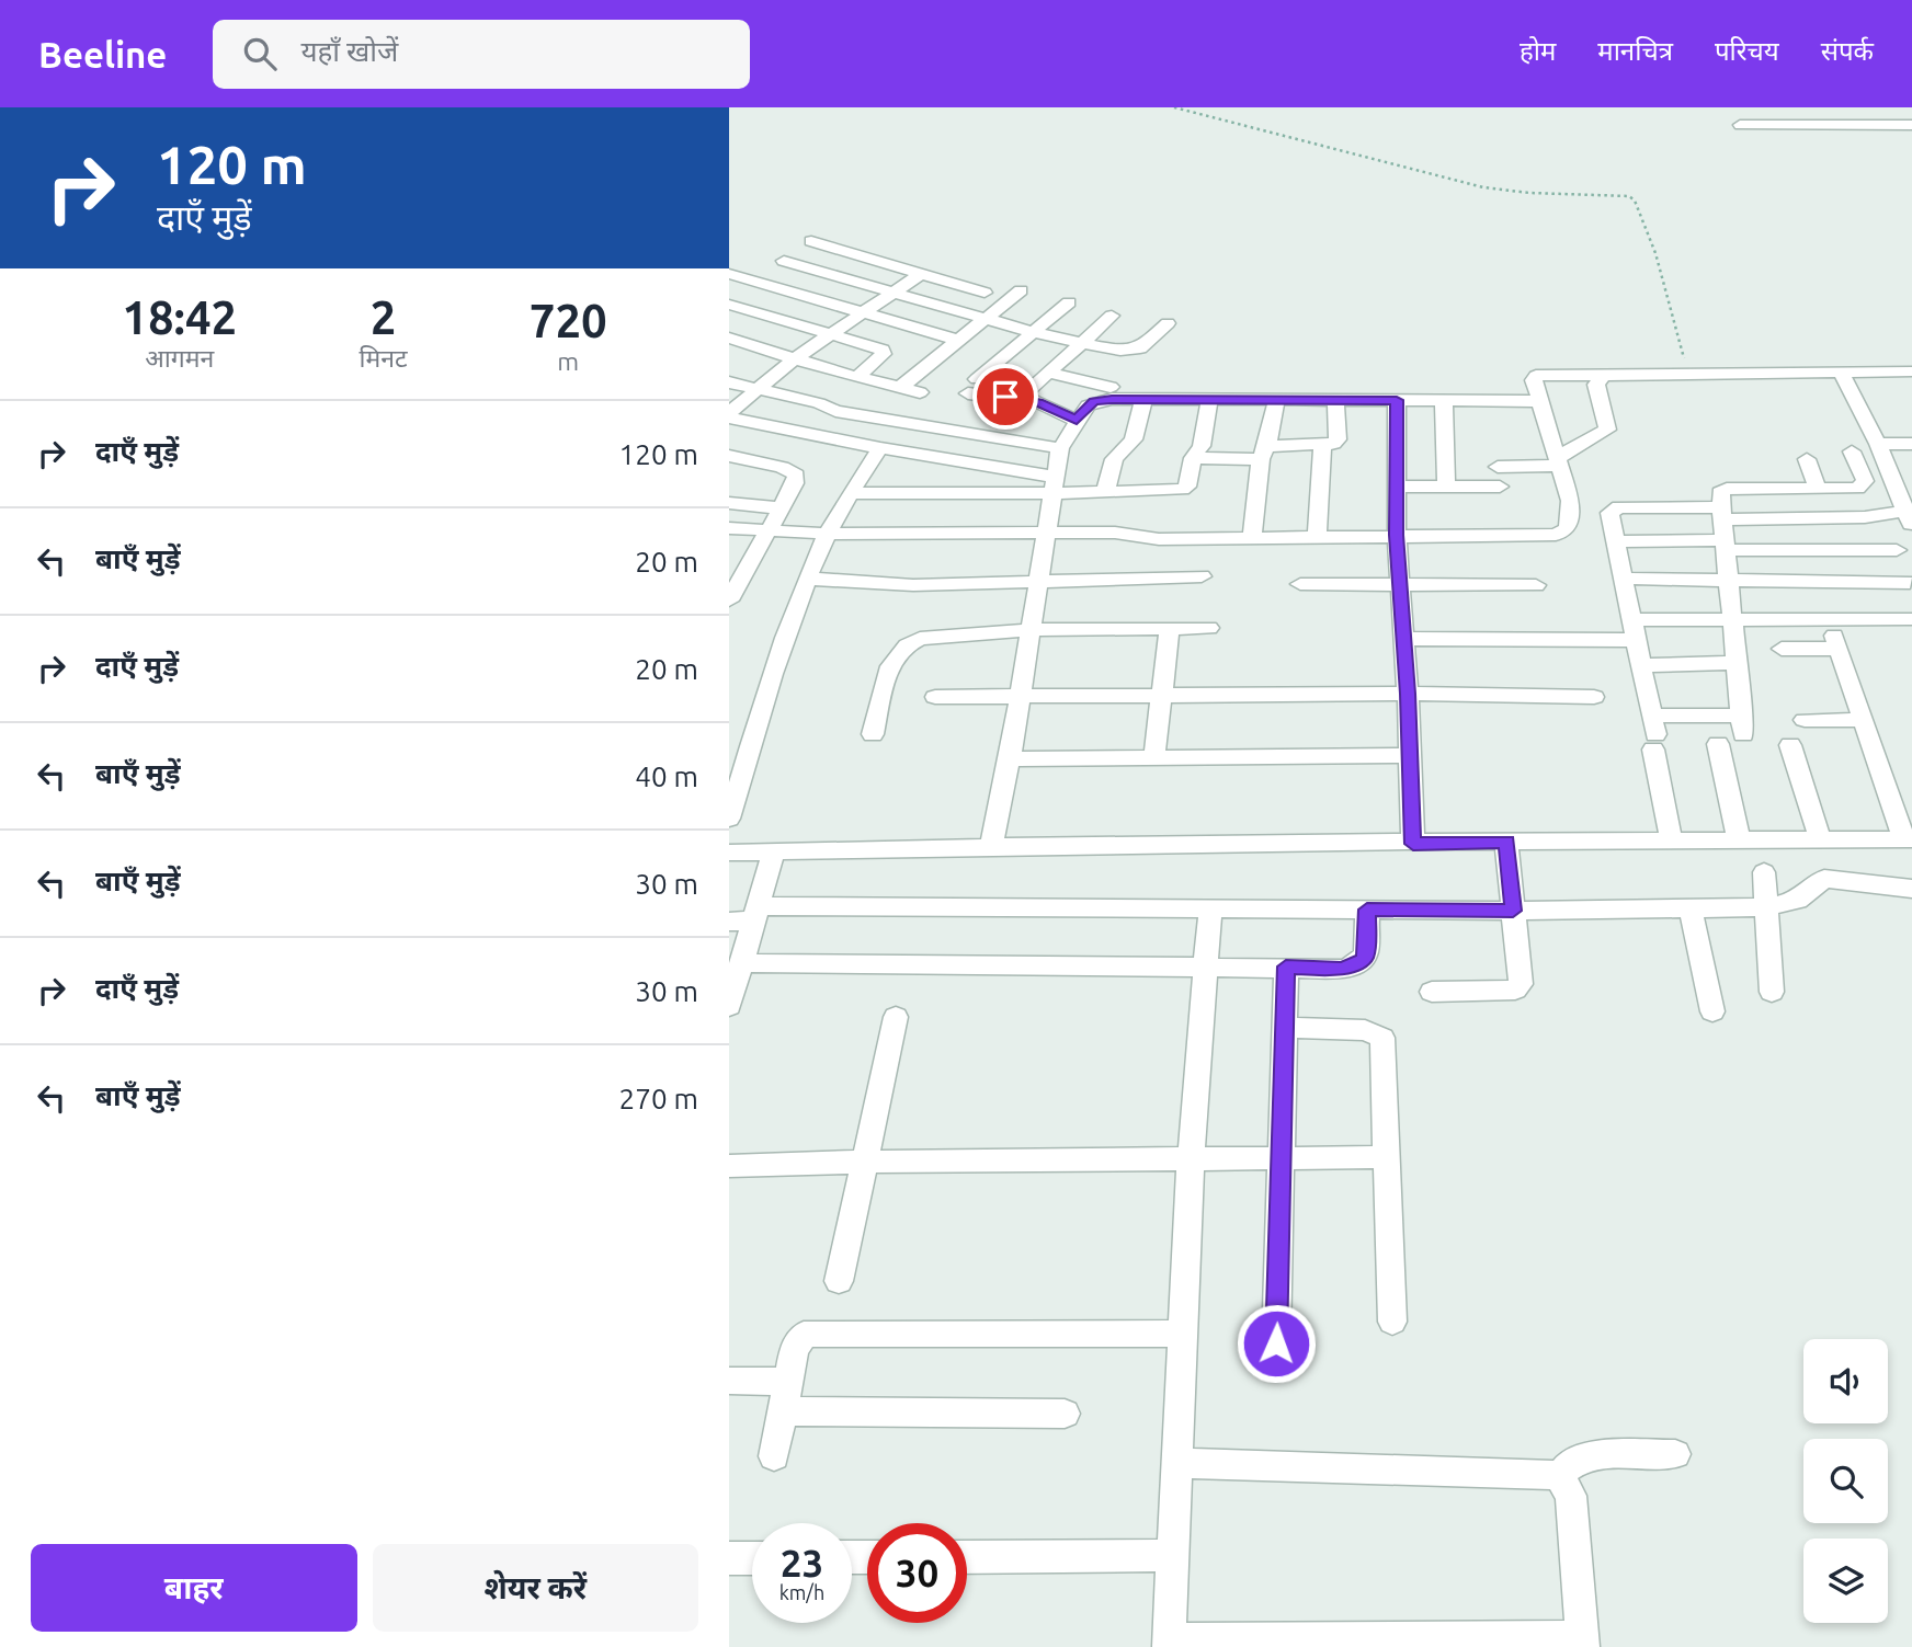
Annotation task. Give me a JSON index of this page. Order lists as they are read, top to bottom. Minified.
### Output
{"page":{"header":"Beeline","search":"यहाँ खोजें","nav":["होम","मानचित्र","परिचय","संपर्क"],"turn":["120 m","दाएँ मुड़ें"],"eta":["18:42","आगमन","2","मिनट","720","m"],"list":[{"name":"दाएँ मुड़ें","value":"120 m"},{"name":"बाएँ मुड़ें","value":"20 m"},{"name":"दाएँ मुड़ें","value":"20 m"},{"name":"बाएँ मुड़ें","value":"40 m"},{"name":"बाएँ मुड़ें","value":"30 m"},{"name":"दाएँ मुड़ें","value":"30 m"},{"name":"बाएँ मुड़ें","value":"270 m"}],"speed":"23 km/h","limit":"30","buttons":["बाहर","शेयर करें"]}}
